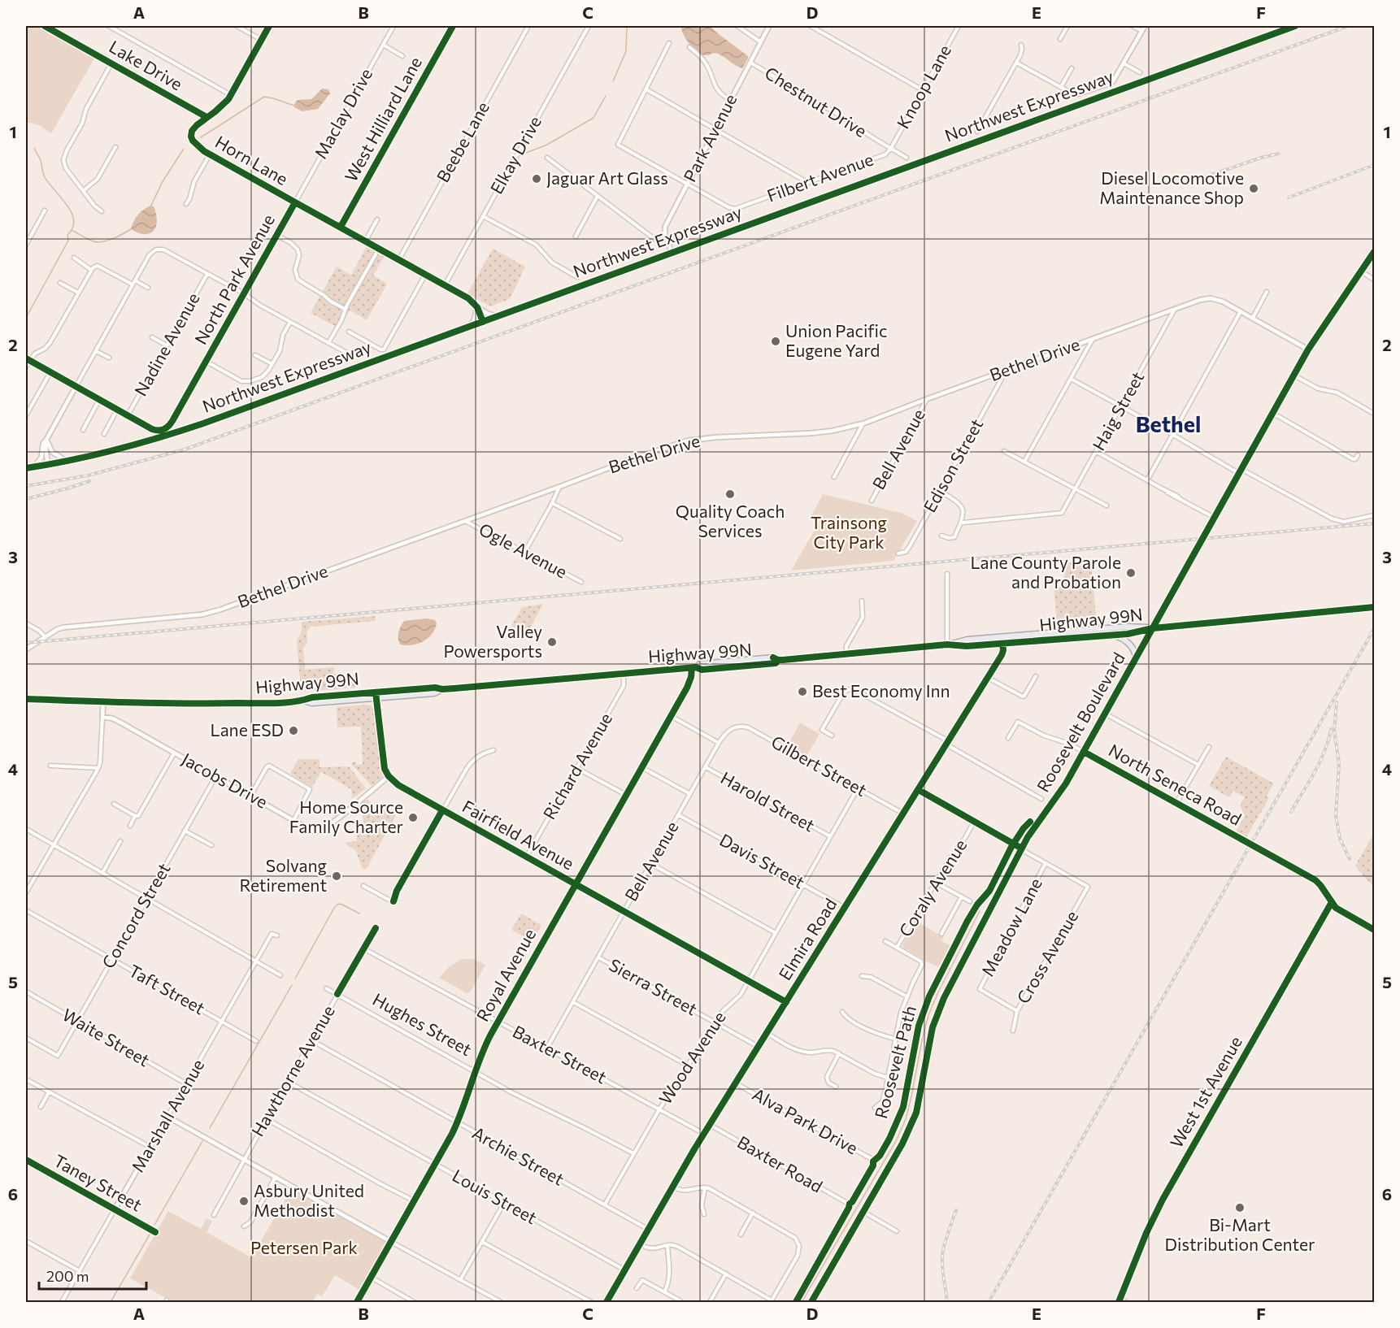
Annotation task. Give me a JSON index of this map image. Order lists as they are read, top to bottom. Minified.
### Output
{"streets":{"main road":["Northwest Expressway","Highway 99N","Roosevelt Boulevard","North Seneca Road","West 1st Avenue"],"street":["Lake Drive","Knoop Lane","Chestnut Drive","Maclay Drive","West Hilliard Lane","Park Avenue","Beebe Lane","Elkay Drive","Horn Lane","Filbert Avenue","North Park Avenue","Nadine Avenue","Bethel Drive","Haig Street","Bell Avenue","Edison Street","Ogle Avenue","Richard Avenue","Gilbert Street","Jacobs Drive","Harold Street","Fairfield Avenue","Davis Street","Coraly Avenue","Concord Street","Meadow Lane","Elmira Road","Cross Avenue","Royal Avenue","Sierra Street","Taft Street","Hughes Street","Waite Street","Baxter Street","Wood Avenue","Hawthorne Avenue","Marshall Avenue","Alva Park Drive","Archie Street","Baxter Road","Taney Street","Louis Street"],"cycle path":["Roosevelt Path"]},"crossings":[["Lake Drive","Horn Lane"],["Knoop Lane","Chestnut Drive"],["Knoop Lane","Filbert Avenue"],["Chestnut Drive","Park Avenue"],["Chestnut Drive","Filbert Avenue"],["Northwest Expressway","Park Avenue"],["Northwest Expressway","North Park Avenue"],["Maclay Drive","Horn Lane"],["Maclay Drive","North Park Avenue"],["West Hilliard Lane","North Park Avenue"],["Park Avenue","Filbert Avenue"],["Beebe Lane","North Park Avenue"],["Elkay Drive","North Park Avenue"],["Horn Lane","North Park Avenue"],["North Park Avenue","Nadine Avenue"],["Bethel Drive","Haig Street"],["Bethel Drive","Bell Avenue"],["Bethel Drive","Edison Street"],["Bethel Drive","Ogle Avenue"],["Bethel Drive","Roosevelt Boulevard"],["Bell Avenue","Gilbert Street"],["Bell Avenue","Harold Street"],["Bell Avenue","Fairfield Avenue"],["Bell Avenue","Davis Street"],["Bell Avenue","Sierra Street"],["Bell Avenue","Baxter Street"],["Highway 99N","Roosevelt Boulevard"],["Highway 99N","Richard Avenue"],["Highway 99N","Elmira Road"],["Highway 99N","Royal Avenue"],["Roosevelt Boulevard","North Seneca Road"],["Richard Avenue","Fairfield Avenue"],["Gilbert Street","Elmira Road"],["Gilbert Street","Wood Avenue"],["Jacobs Drive","Fairfield Avenue"],["Jacobs Drive","Concord Street"],["North Seneca Road","West 1st Avenue"],["Harold Street","Wood Avenue"],["Fairfield Avenue","Elmira Road"],["Fairfield Avenue","Royal Avenue"],["Fairfield Avenue","Wood Avenue"],["Davis Street","Elmira Road"],["Davis Street","Wood Avenue"],["Concord Street","Taft Street"],["Concord Street","Waite Street"],["Meadow Lane","Cross Avenue"],["Elmira Road","Sierra Street"],["Elmira Road","Baxter Street"],["Elmira Road","Alva Park Drive"],["Elmira Road","Archie Street"],["Elmira Road","Baxter Road"],["Elmira Road","Louis Street"],["Royal Avenue","Hughes Street"],["Royal Avenue","Baxter Street"],["Royal Avenue","Archie Street"],["Royal Avenue","Louis Street"],["Sierra Street","Wood Avenue"],["Taft Street","Marshall Avenue"],["Hughes Street","Wood Avenue"],["Hughes Street","Hawthorne Avenue"],["Waite Street","Marshall Avenue"],["Baxter Street","Wood Avenue"],["Baxter Street","Hawthorne Avenue"],["Wood Avenue","Archie Street"],["Hawthorne Avenue","Archie Street"],["Hawthorne Avenue","Louis Street"],["Marshall Avenue","Taney Street"],["Alva Park Drive","Baxter Road"]],"districts":["Bethel"],"parks":["Trainsong City Park","Petersen Park"],"places":["Jaguar Art Glass","Diesel Locomotive Maintenance Shop","Union Pacific Eugene Yard","Quality Coach Services","Lane County Parole and Probation","Valley Powersports","Best Economy Inn","Lane ESD","Home Source Family Charter","Solvang Retirement","Asbury United Methodist","Bi-Mart Distribution Center"],"scale_bar":"200 m","grid":{"columns":["A","B","C","D","E","F"],"rows":["1","2","3","4","5","6"]}}
